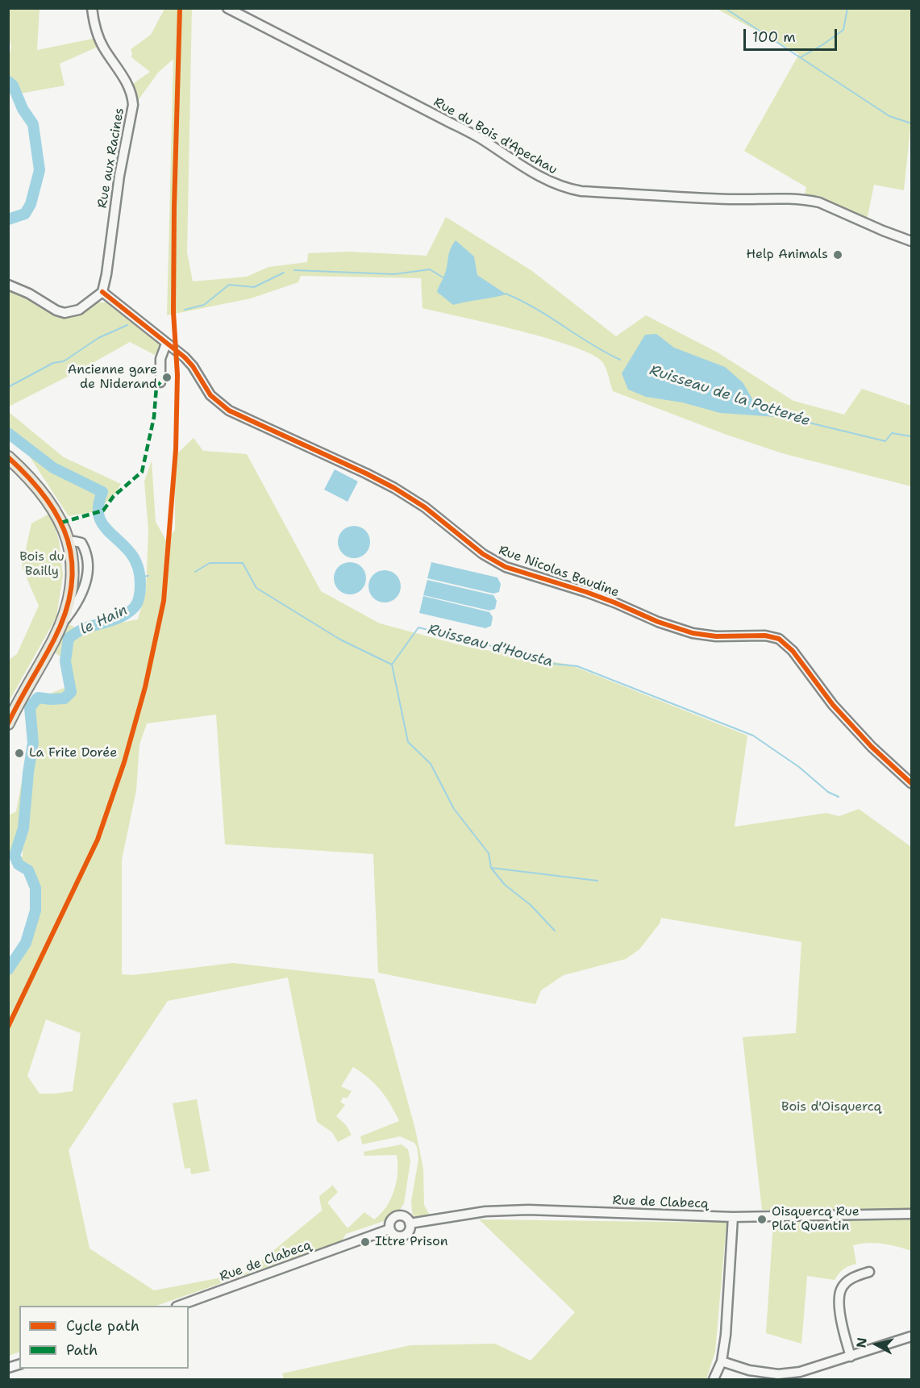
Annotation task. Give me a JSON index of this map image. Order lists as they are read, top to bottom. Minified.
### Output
{"streets":{"street":["Rue du Bois d'Apechau","Rue aux Racines","Rue Nicolas Baudine","Rue de Clabecq"]},"crossings":[["Rue aux Racines","Rue Nicolas Baudine"]],"water":["Ruisseau de la Potterée","le Hain","Ruisseau d'Housta"],"parks":["Bois du Bailly","Bois d'Oisquercq"],"places":["Help Animals","Ancienne gare de Niderand","La Frite Dorée","Oisquercq Rue Plat Quentin","Ittre Prison"],"legend":["Cycle path","Path"],"scale_bar":"100 m","north":"left"}
